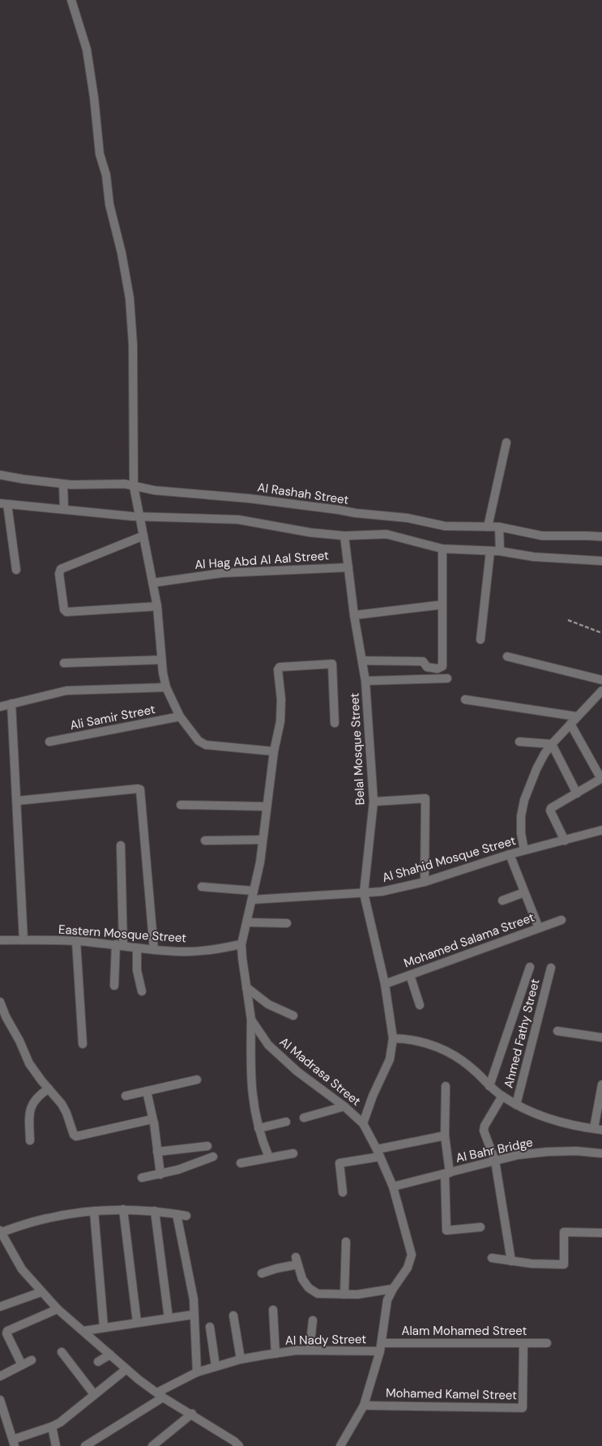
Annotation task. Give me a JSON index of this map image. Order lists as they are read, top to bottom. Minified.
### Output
{"streets":{"street":["Al Rashah Street","Al Hag Abd Al Aal Street","Ali Samir Street","Belal Mosque Street","Al Shahid Mosque Street","Eastern Mosque Street","Mohamed Salama Street","Ahmed Fathy Street","Al Madrasa Street","Al Bahr Bridge","Alam Mohamed Street","Al Nady Street","Mohamed Kamel Street"]},"crossings":[["Al Hag Abd Al Aal Street","Belal Mosque Street"],["Belal Mosque Street","Al Shahid Mosque Street"],["Belal Mosque Street","Mohamed Salama Street"],["Belal Mosque Street","Al Madrasa Street"],["Al Shahid Mosque Street","Al Madrasa Street"],["Eastern Mosque Street","Al Madrasa Street"],["Al Madrasa Street","Al Bahr Bridge"],["Al Madrasa Street","Alam Mohamed Street"],["Al Madrasa Street","Al Nady Street"],["Al Madrasa Street","Mohamed Kamel Street"],["Alam Mohamed Street","Al Nady Street"],["Alam Mohamed Street","Mohamed Kamel Street"]]}
